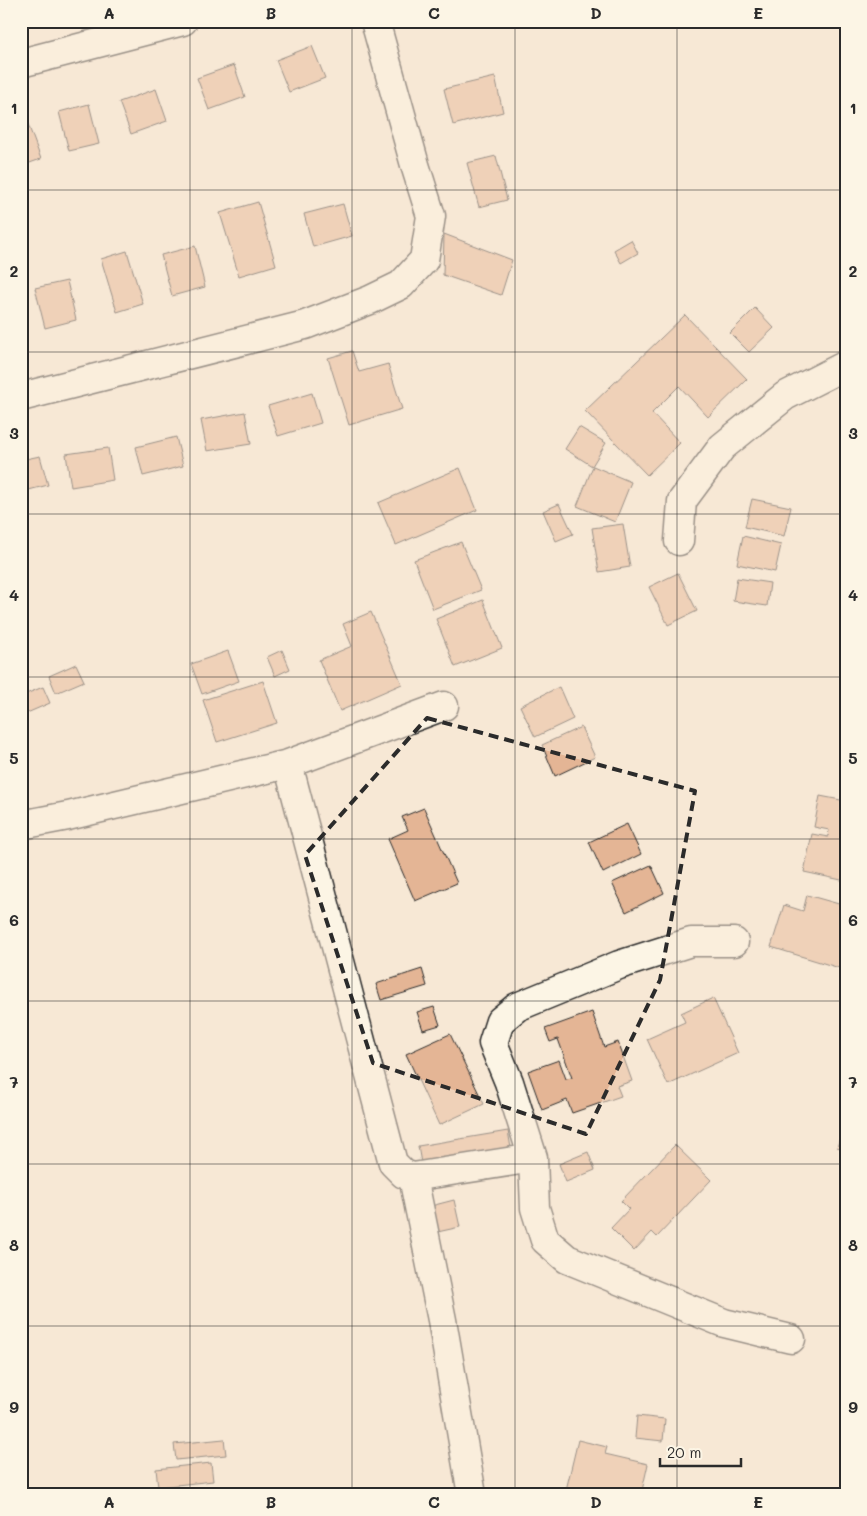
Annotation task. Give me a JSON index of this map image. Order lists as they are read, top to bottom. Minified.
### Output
{"scale_bar":"20 m","grid":{"columns":["A","B","C","D","E"],"rows":["1","2","3","4","5","6","7","8","9"]}}
